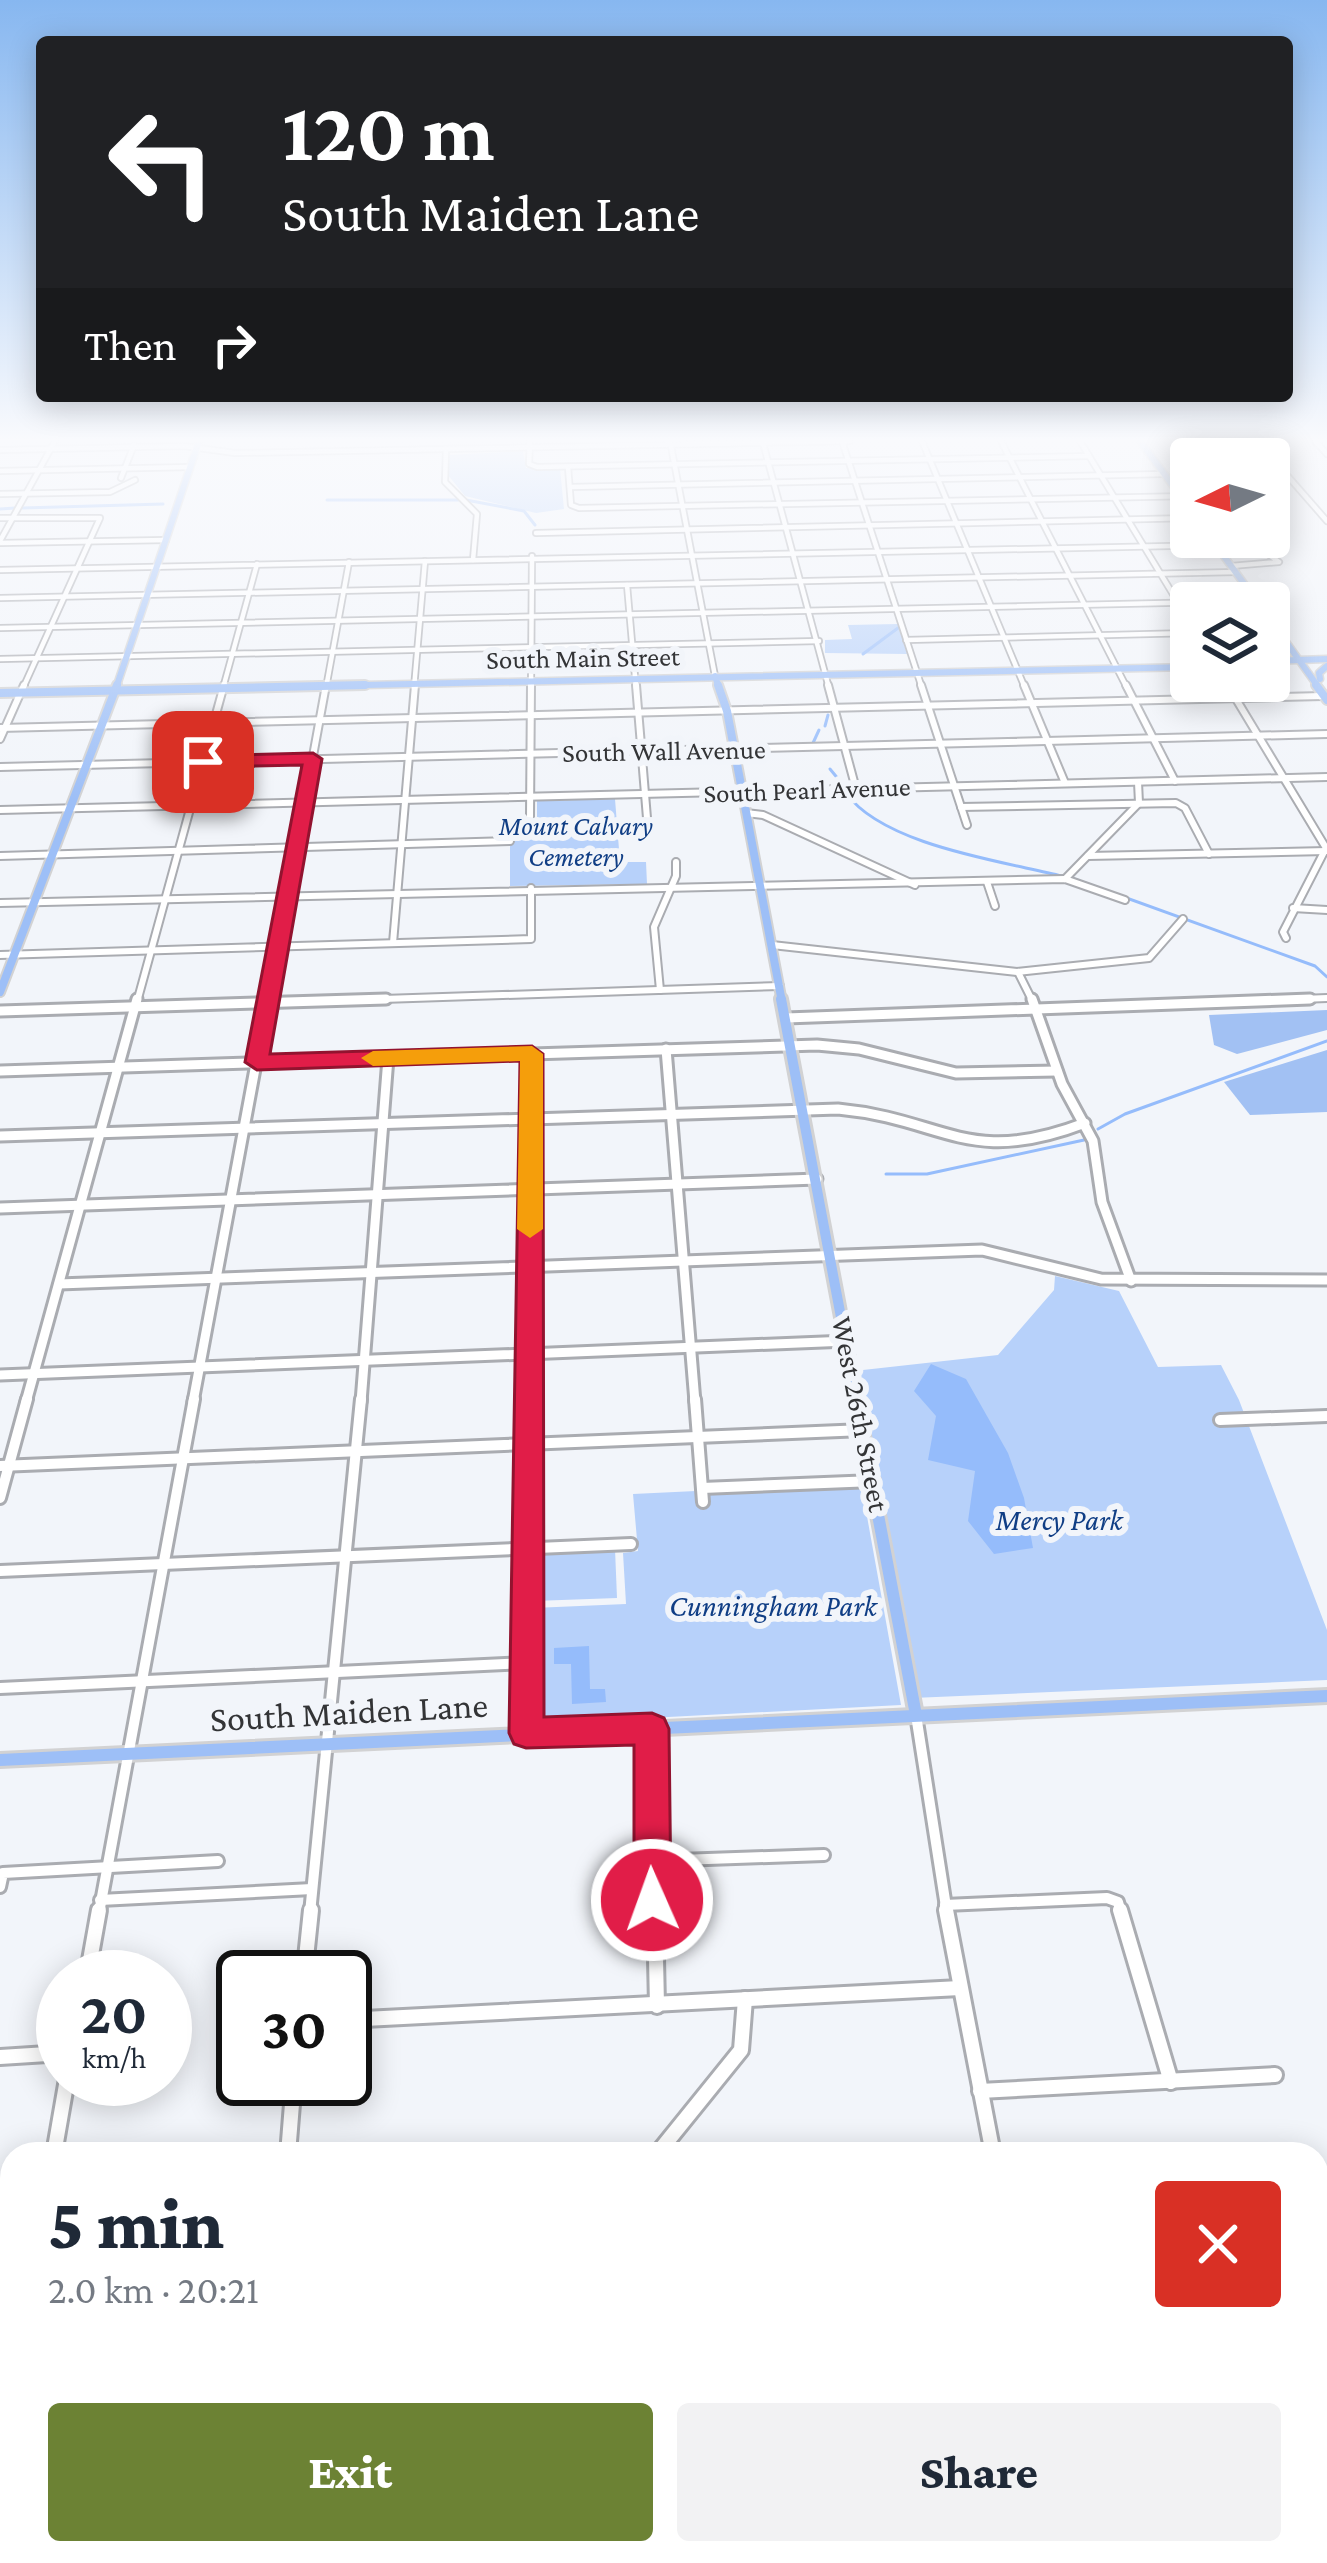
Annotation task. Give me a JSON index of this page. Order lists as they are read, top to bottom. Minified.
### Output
{"streets":{"main road":["South Main Street","West 26th Street","South Maiden Lane"],"street":["South Wall Avenue","South Pearl Avenue"]},"crossings":[["South Main Street","West 26th Street"],["South Wall Avenue","West 26th Street"],["South Pearl Avenue","West 26th Street"],["West 26th Street","South Maiden Lane"]],"parks":["Mount Calvary Cemetery","Mercy Park","Cunningham Park"],"north":"left","page":{"turn":["120 m","South Maiden Lane"],"then":"Then","speed":"20 km/h","limit":"30","heading":["5 min","2.0 km · 20:21"],"buttons":["Exit","Share"]}}
